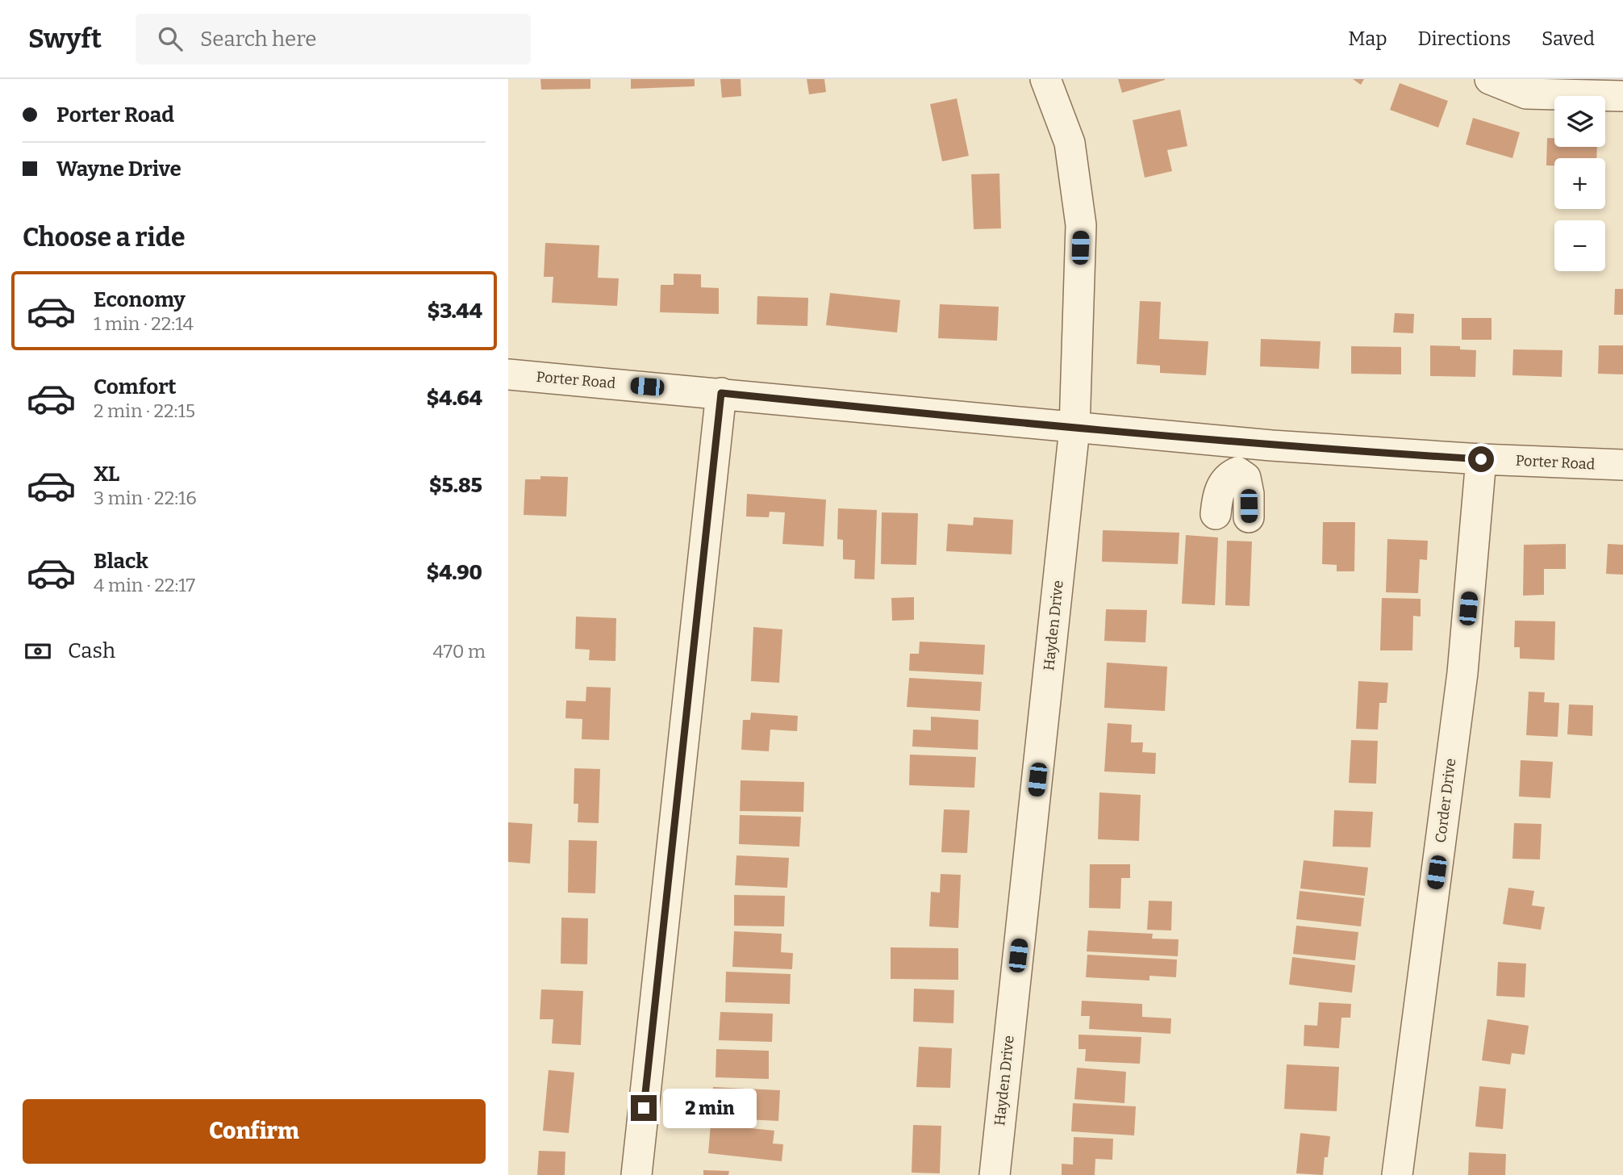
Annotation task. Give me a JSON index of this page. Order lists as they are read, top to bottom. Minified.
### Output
{"streets":{"street":["Porter Road","Hayden Drive","Corder Drive"]},"crossings":[["Porter Road","Hayden Drive"],["Porter Road","Corder Drive"]],"page":{"header":"Swyft","search":"Search here","nav":["Map","Directions","Saved"],"banner":["Porter Road","Wayne Drive"],"map_buttons":["+","−"],"heading":"Choose a ride","list":[{"name":"Economy","note":"1 min · 22:14","value":"$3.44"},{"name":"Comfort","note":"2 min · 22:15","value":"$4.64"},{"name":"XL","note":"3 min · 22:16","value":"$5.85"},{"name":"Black","note":"4 min · 22:17","value":"$4.90"}],"pay":["Cash","470 m"],"buttons":"Confirm","bubble":"2 min"}}
